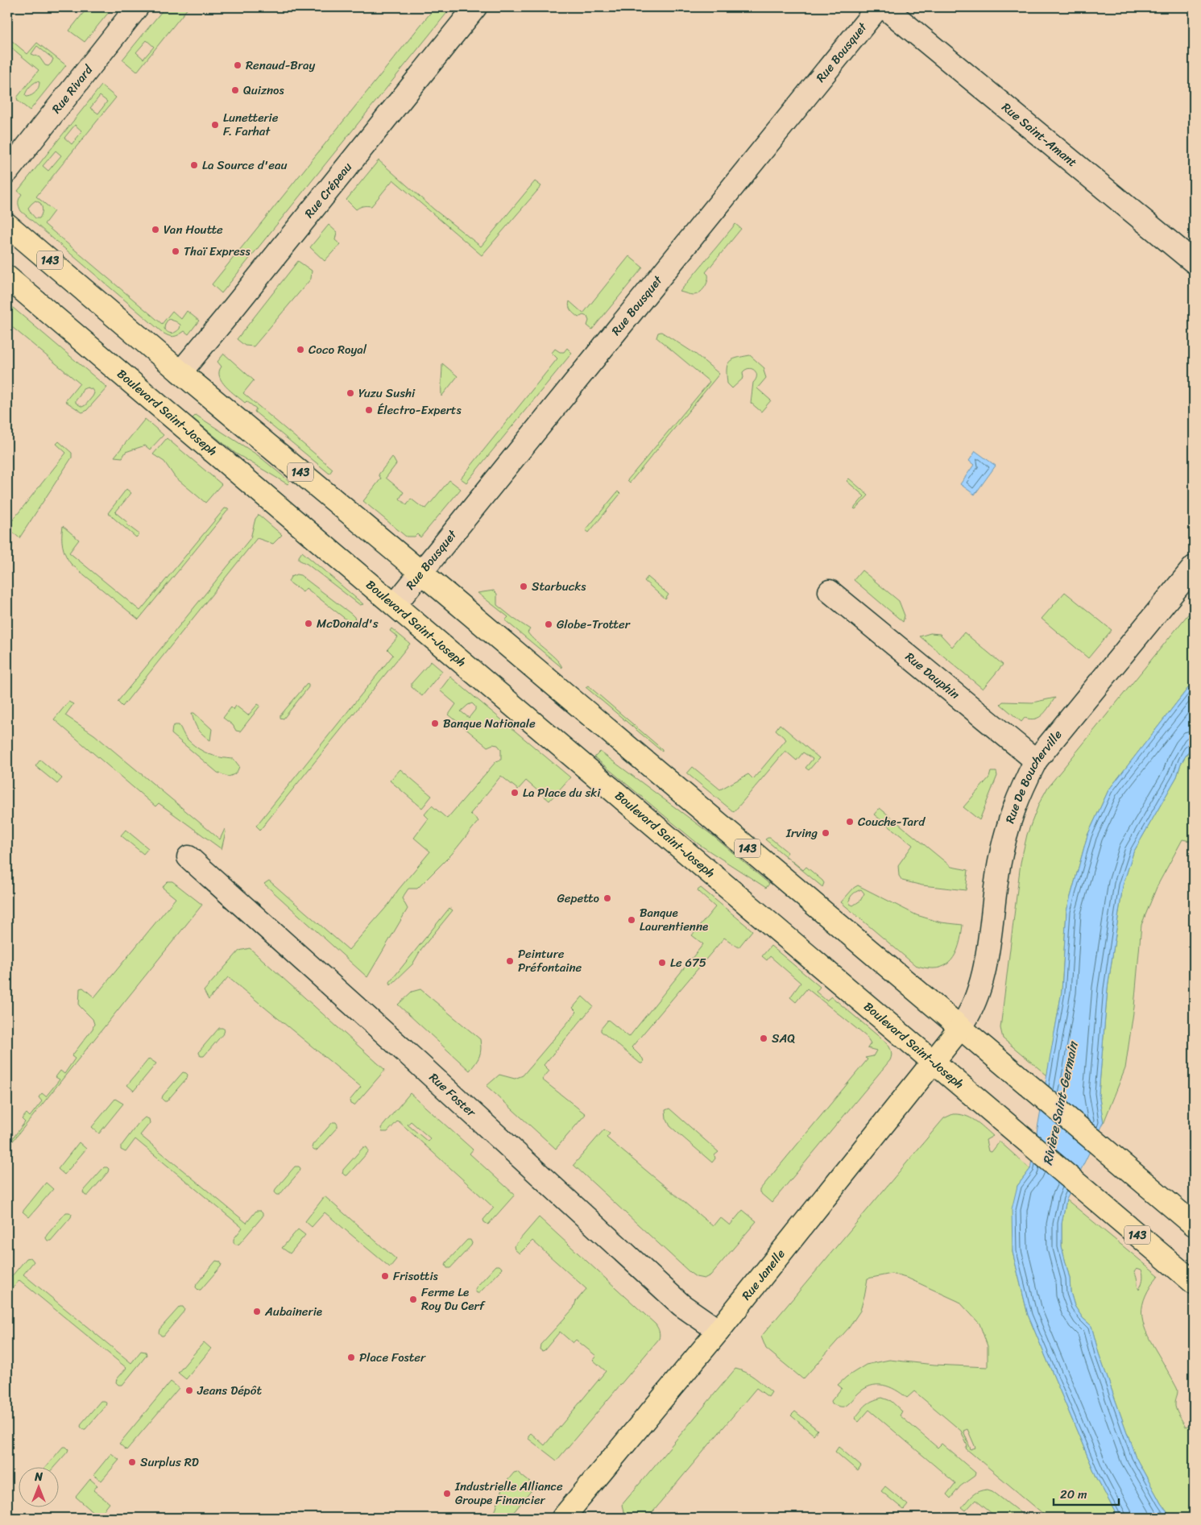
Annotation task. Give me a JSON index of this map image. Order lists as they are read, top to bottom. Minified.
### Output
{"streets":{"main road":["143","Boulevard Saint-Joseph","Rue Janelle"],"street":["Rue Bousquet","Rue Rivard","Rue Saint-Amant","Rue Crépeau","Rue Dauphin","Rue De Boucherville","Rue Foster"]},"crossings":[["Rue Bousquet","143"],["Rue Bousquet","Boulevard Saint-Joseph"],["Rue Crépeau","143"],["143","Rue De Boucherville"],["143","Rue Janelle"],["Boulevard Saint-Joseph","Rue Janelle"],["Rue Dauphin","Rue De Boucherville"],["Rue De Boucherville","Rue Janelle"],["Rue Foster","Rue Janelle"]],"water":["Rivière Saint-Germain"],"places":["Renaud-Bray","Quiznos","Lunetterie F. Farhat","La Source d'eau","Van Houtte","Thaï Express","Coco Royal","Yuzu Sushi","Électro-Experts","Starbucks","McDonald's","Globe-Trotter","Banque Nationale","La Place du ski","Couche-Tard","Irving","Gepetto","Banque Laurentienne","Peinture Préfontaine","Le 675","SAQ","Frisottis","Ferme Le Roy Du Cerf","Aubainerie","Place Foster","Jeans Dépôt","Surplus RD","Industrielle Alliance Groupe Financier"],"scale_bar":"20 m","north":"top"}
